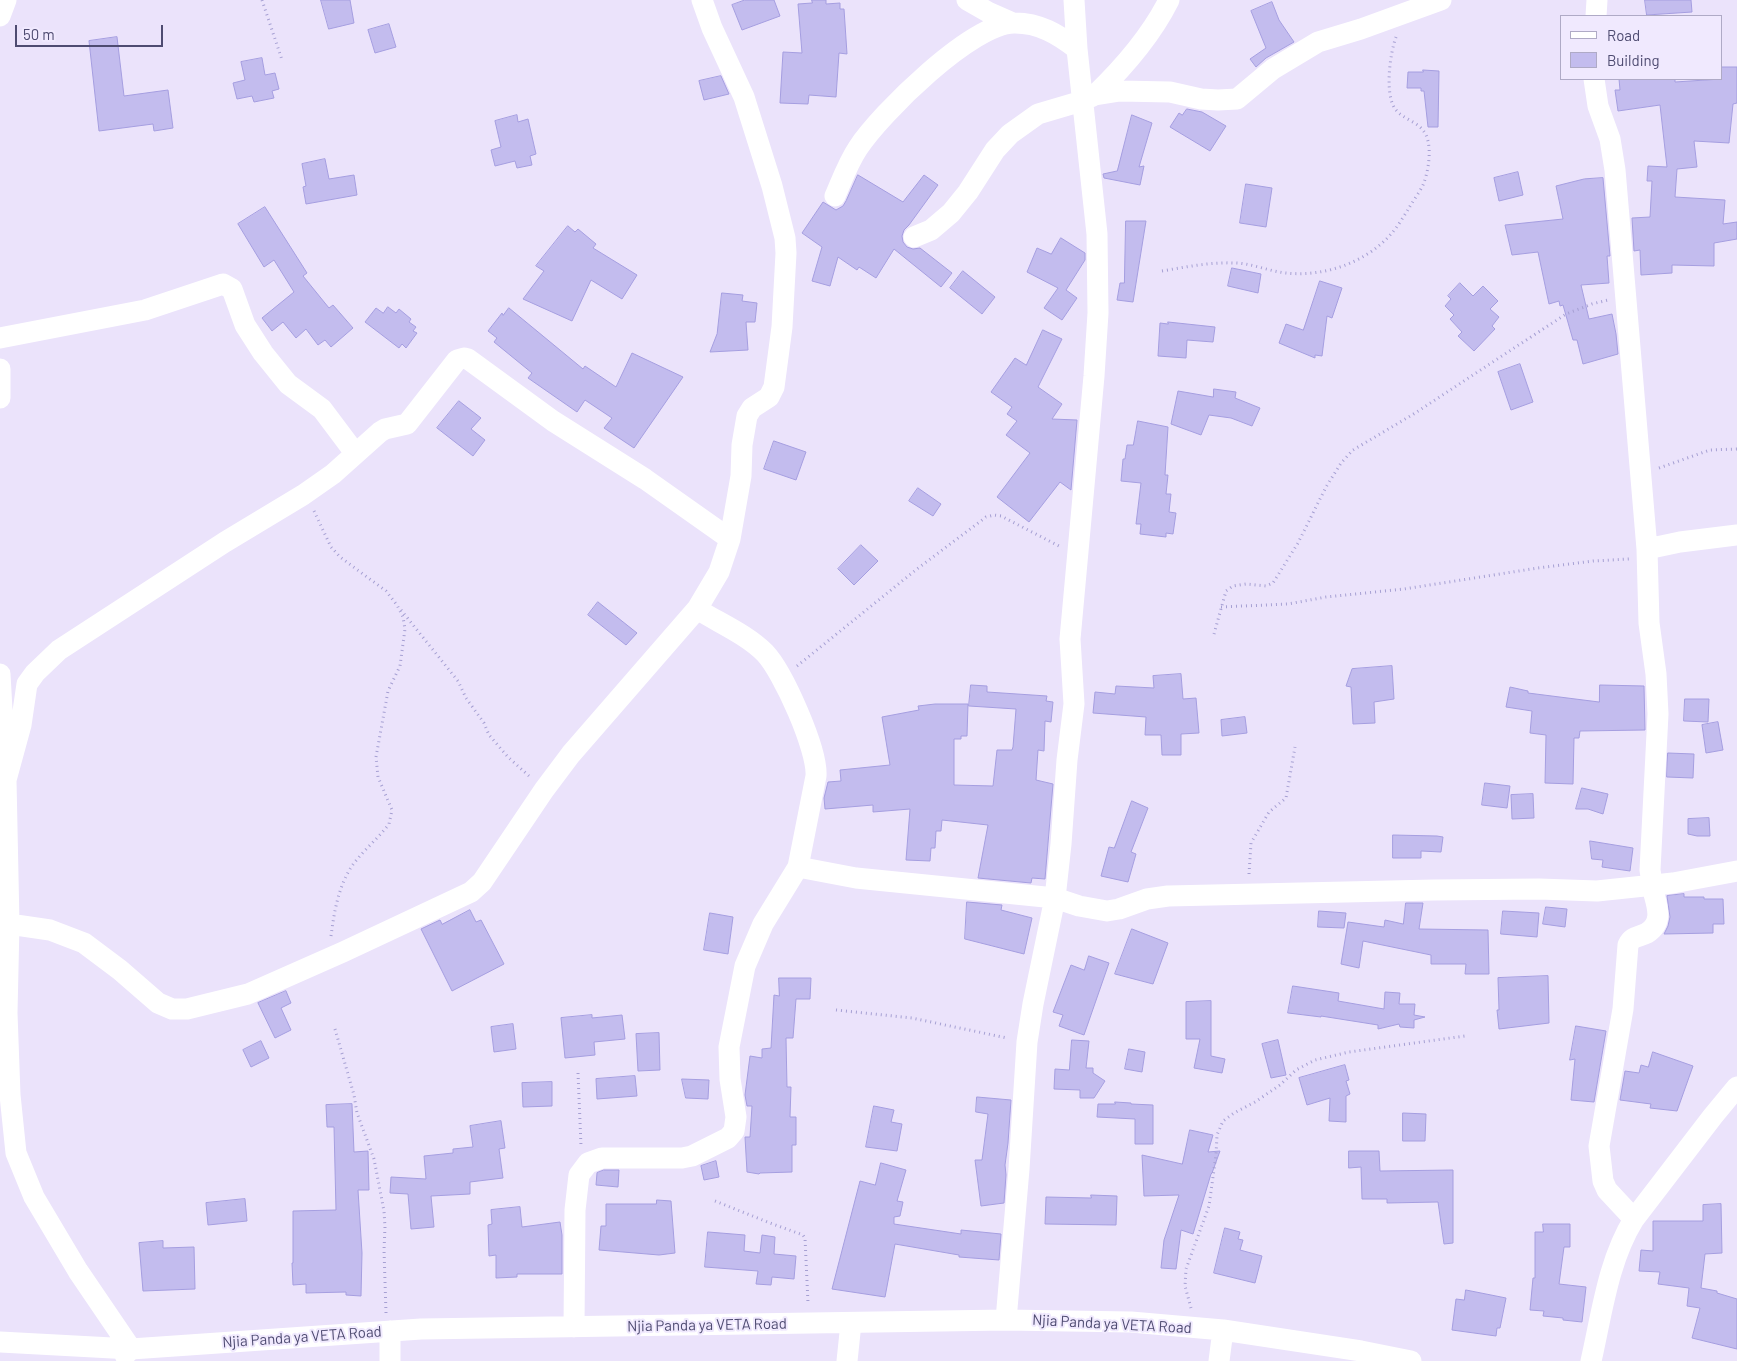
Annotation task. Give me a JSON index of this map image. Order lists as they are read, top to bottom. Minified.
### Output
{"streets":{"street":["Njia Panda ya VETA Road"]},"legend":["Road","Building"],"scale_bar":"50 m"}
